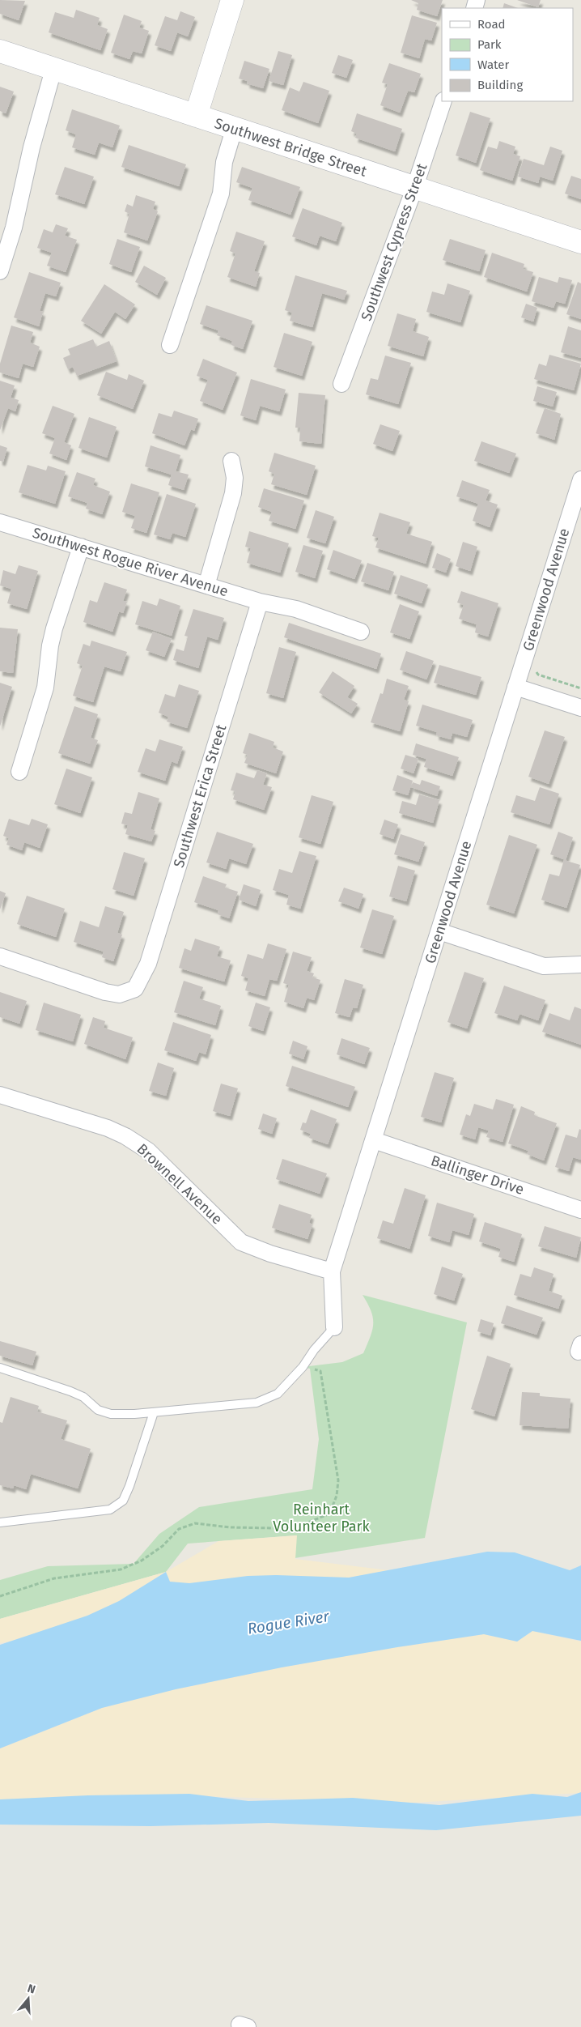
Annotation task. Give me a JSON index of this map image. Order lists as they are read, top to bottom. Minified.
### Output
{"streets":{"street":["Southwest Bridge Street","Southwest Cypress Street","Southwest Rogue River Avenue","Greenwood Avenue","Southwest Erica Street","Ballinger Drive","Brownell Avenue"]},"crossings":[["Southwest Bridge Street","Southwest Cypress Street"],["Southwest Rogue River Avenue","Southwest Erica Street"],["Greenwood Avenue","Ballinger Drive"],["Greenwood Avenue","Brownell Avenue"]],"water":["Rogue River"],"parks":["Reinhart Volunteer Park"],"legend":["Road","Park","Water","Building"],"north":"top"}
